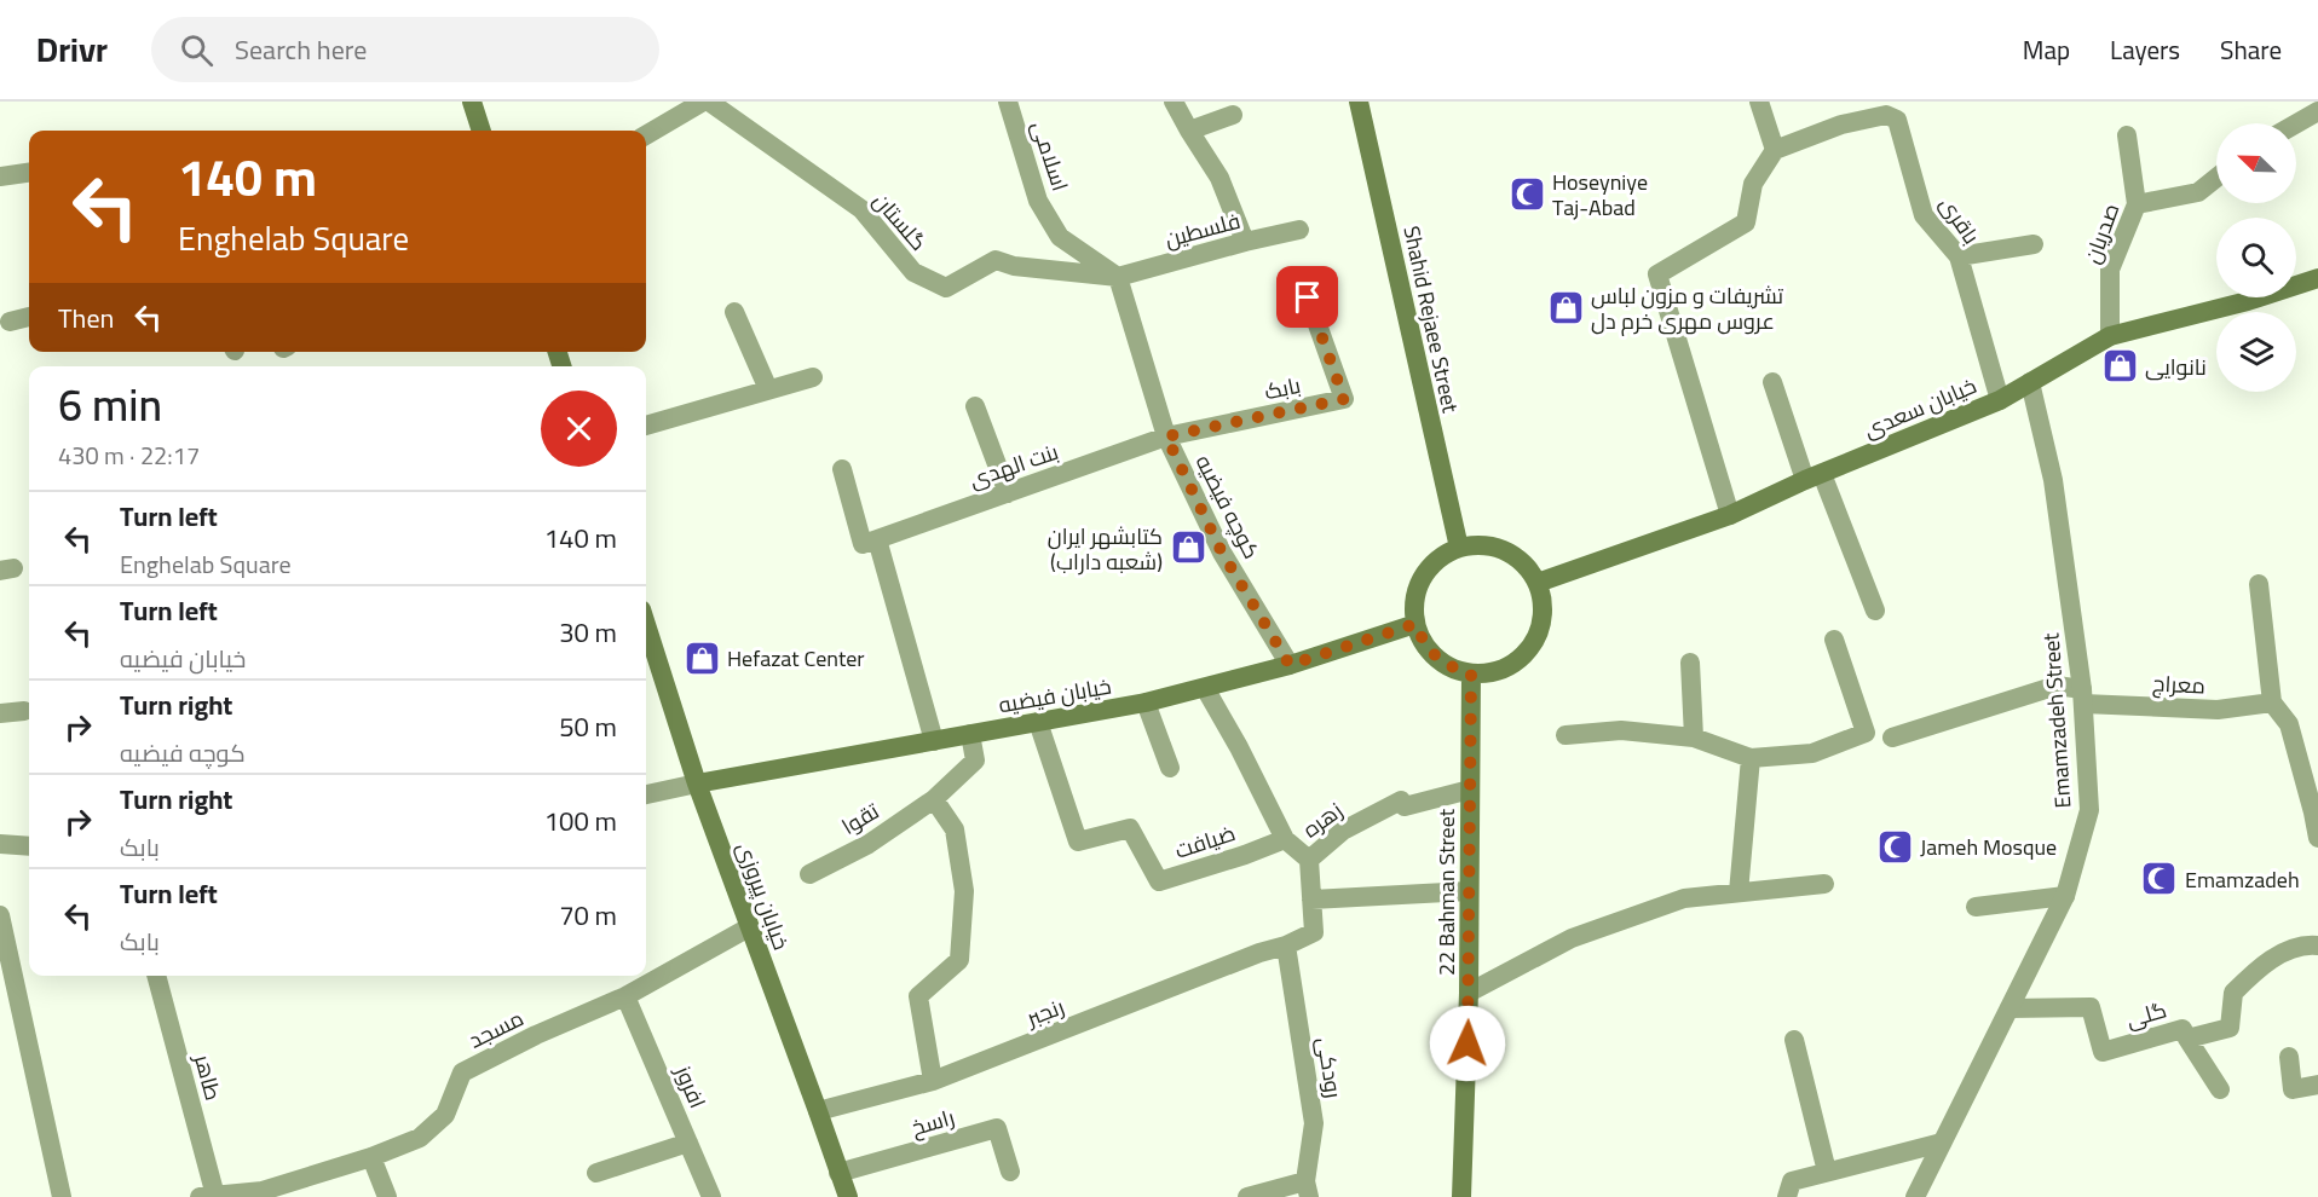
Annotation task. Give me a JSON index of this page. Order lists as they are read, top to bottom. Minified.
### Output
{"streets":{"main road":["Shahid Rejaee Street","خیابان سعدی","خیابان فیضیه","22 Bahman Street","خیابان پیروزی"],"street":["اسلامی","باقری","گلستان","فلسطین","صدریان","بابک","بنت الهدی","کوچه فیضیه","معراج","Emamzadeh Street","تقوا","زهره","ضیافت","رنجبر","گلی","مسجد","رودکی","طاهر","افروز","راسخ"]},"crossings":[["اسلامی","گلستان"],["اسلامی","فلسطین"],["اسلامی","کوچه فیضیه"],["باقری","خیابان سعدی"],["گلستان","فلسطین"],["گلستان","کوچه فیضیه"],["فلسطین","کوچه فیضیه"],["صدریان","خیابان سعدی"],["Shahid Rejaee Street","خیابان سعدی"],["Shahid Rejaee Street","خیابان فیضیه"],["Shahid Rejaee Street","22 Bahman Street"],["بابک","بنت الهدی"],["بابک","کوچه فیضیه"],["خیابان سعدی","خیابان فیضیه"],["خیابان سعدی","Emamzadeh Street"],["خیابان سعدی","22 Bahman Street"],["بنت الهدی","کوچه فیضیه"],["کوچه فیضیه","خیابان فیضیه"],["معراج","Emamzadeh Street"],["خیابان فیضیه","تقوا"],["خیابان فیضیه","زهره"],["خیابان فیضیه","ضیافت"],["خیابان فیضیه","22 Bahman Street"],["خیابان فیضیه","خیابان پیروزی"],["Emamzadeh Street","گلی"],["زهره","ضیافت"],["زهره","22 Bahman Street"],["خیابان پیروزی","رنجبر"],["خیابان پیروزی","مسجد"],["خیابان پیروزی","راسخ"],["رنجبر","رودکی"],["مسجد","طاهر"],["مسجد","افروز"]],"places":{"mosque":["Hoseyniye Taj-Abad","Jameh Mosque","Emamzadeh"],"shop":["تشریفات و مزون لباس عروس مهری خرم دل","نانوایی","کتابشهر ایران (شعبه داراب)","Hefazat Center"]},"north":"top left","page":{"header":"Drivr","search":"Search here","nav":["Map","Layers","Share"],"turn":["140 m","Enghelab Square"],"then":"Then","heading":["6 min","430 m · 22:17"],"list":[{"name":"Turn left","note":"Enghelab Square","value":"140 m"},{"name":"Turn left","note":"خیابان فیضیه","value":"30 m"},{"name":"Turn right","note":"کوچه فیضیه","value":"50 m"},{"name":"Turn right","note":"بابک","value":"100 m"},{"name":"Turn left","note":"بابک","value":"70 m"}]}}
